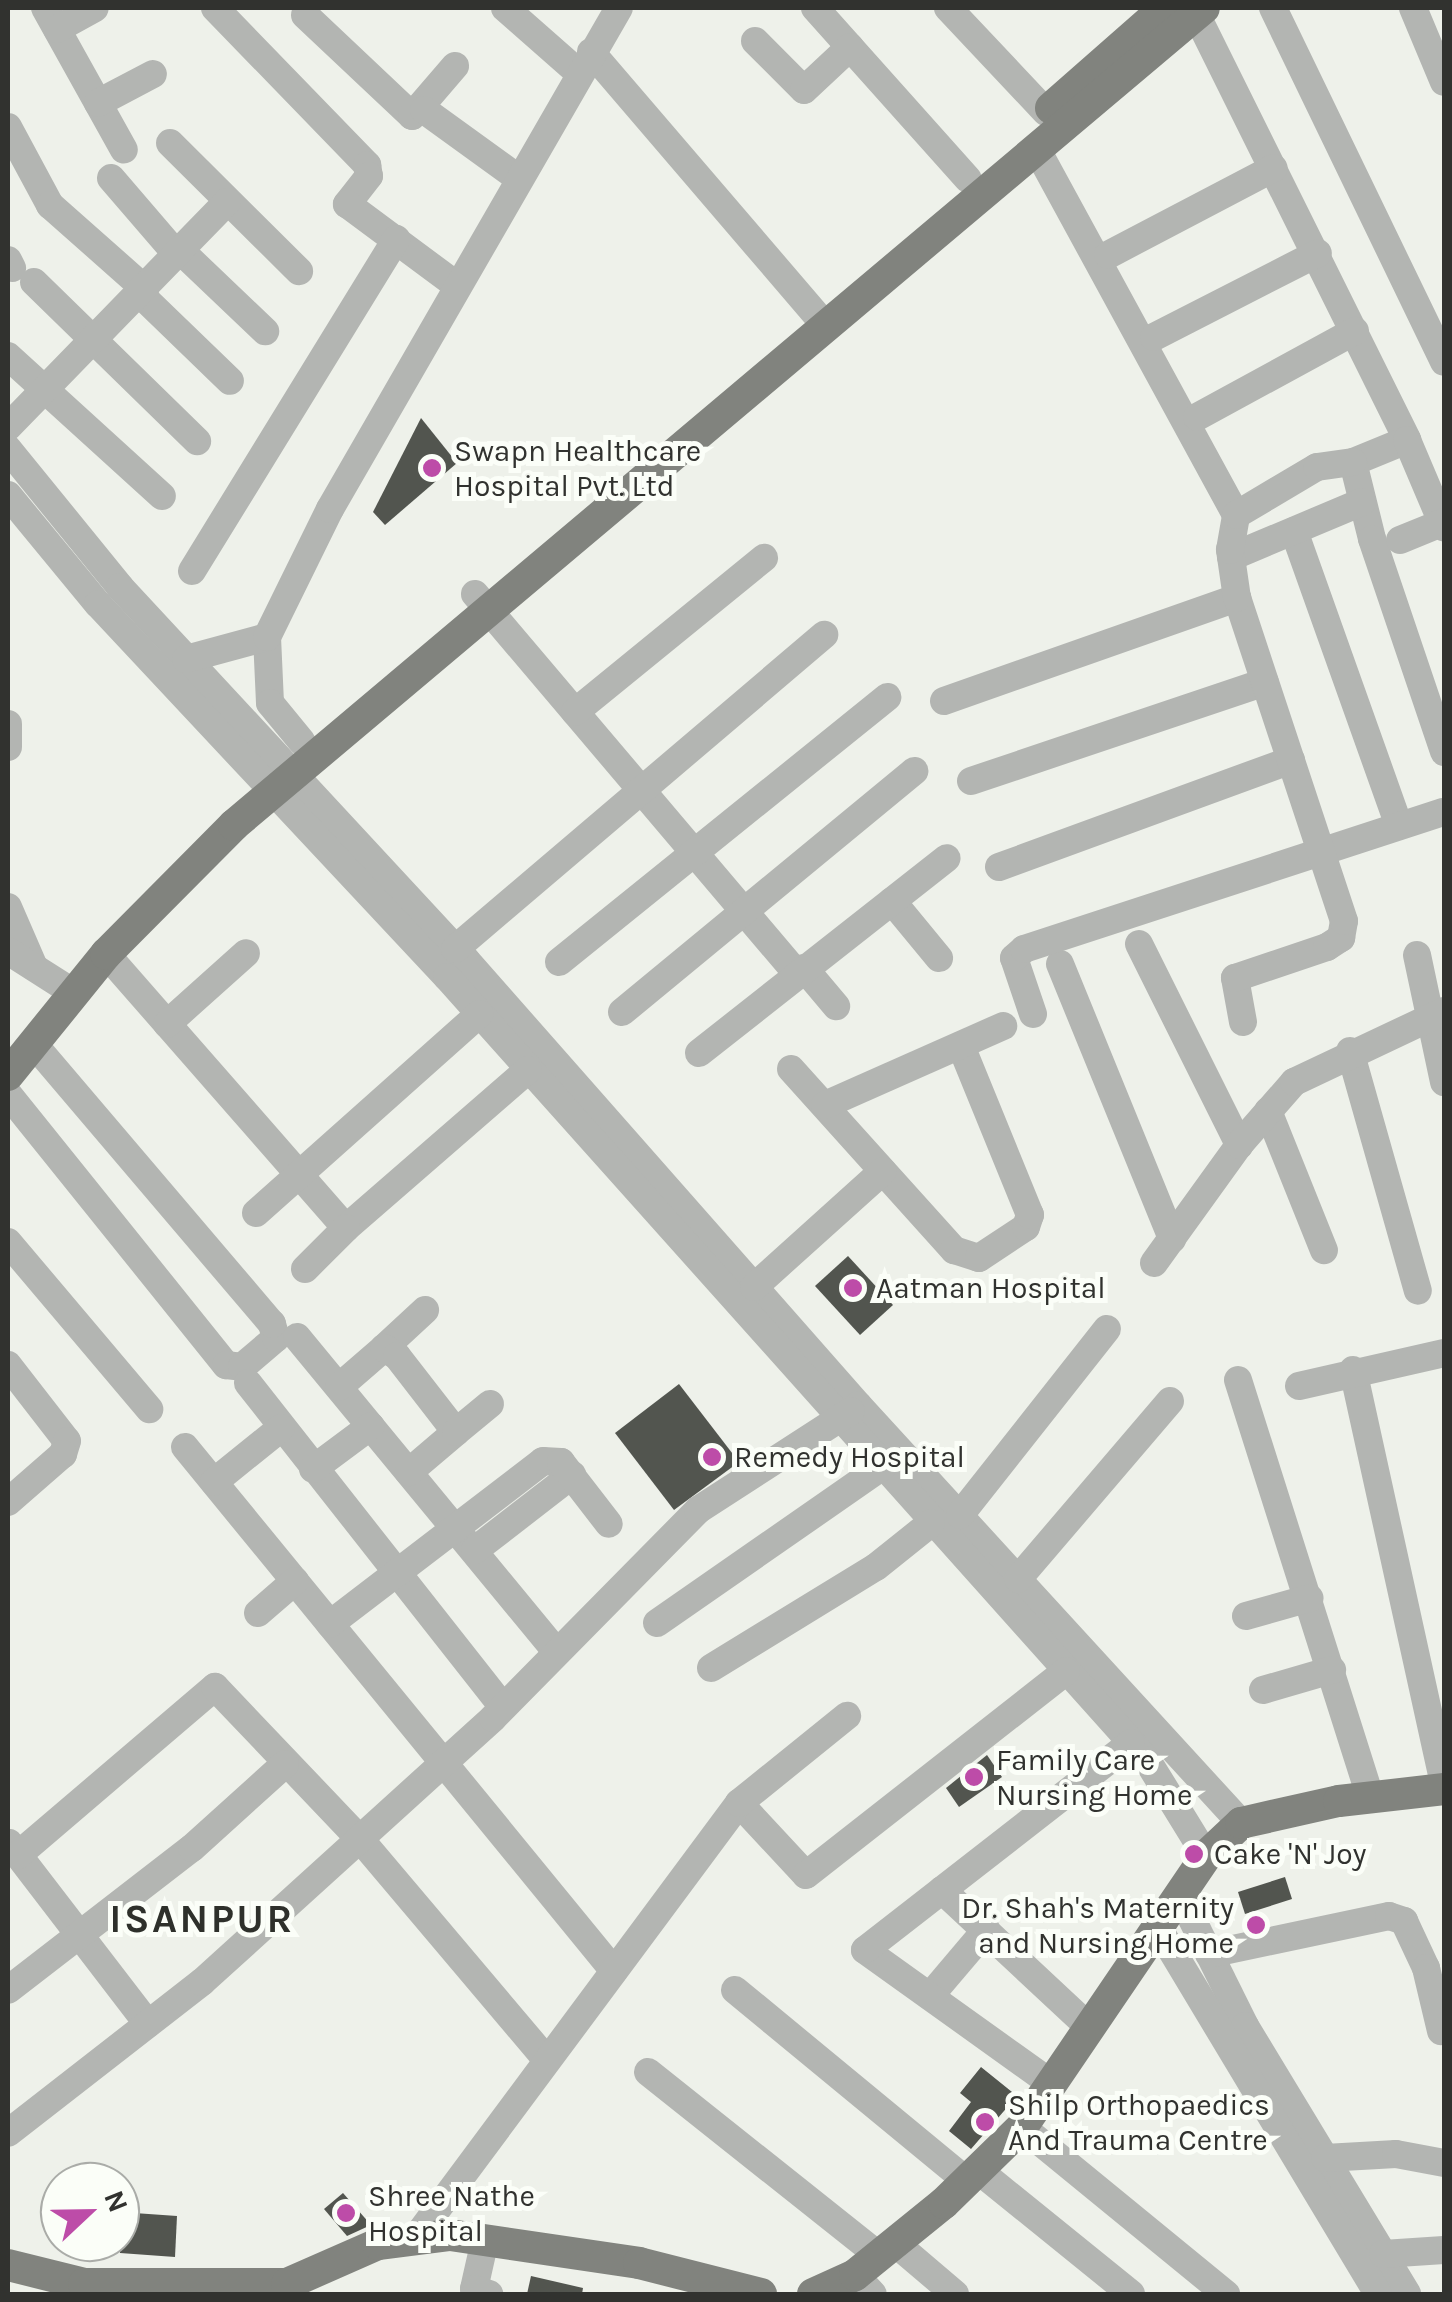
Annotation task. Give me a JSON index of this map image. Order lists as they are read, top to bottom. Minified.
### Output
{"districts":["ISANPUR"],"places":["Swapn Healthcare Hospital Pvt. Ltd","Aatman Hospital","Remedy Hospital","Family Care Nursing Home","Cake 'N' Joy","Dr. Shah's Maternity and Nursing Home","Shilp Orthopaedics And Trauma Centre","Shree Nathe Hospital"],"north":"right"}
